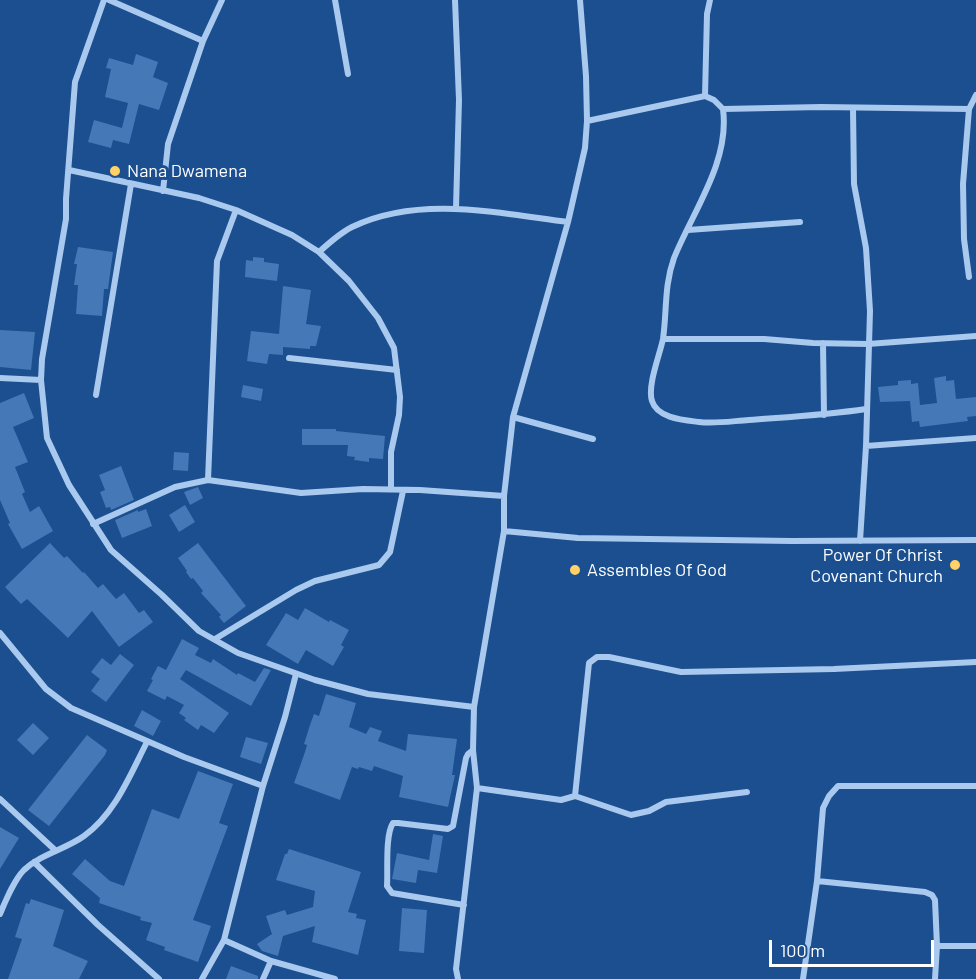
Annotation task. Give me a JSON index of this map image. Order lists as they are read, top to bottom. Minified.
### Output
{"places":["Nana Dwamena","Power Of Christ Covenant Church","Assembles Of God"],"scale_bar":"100 m"}
